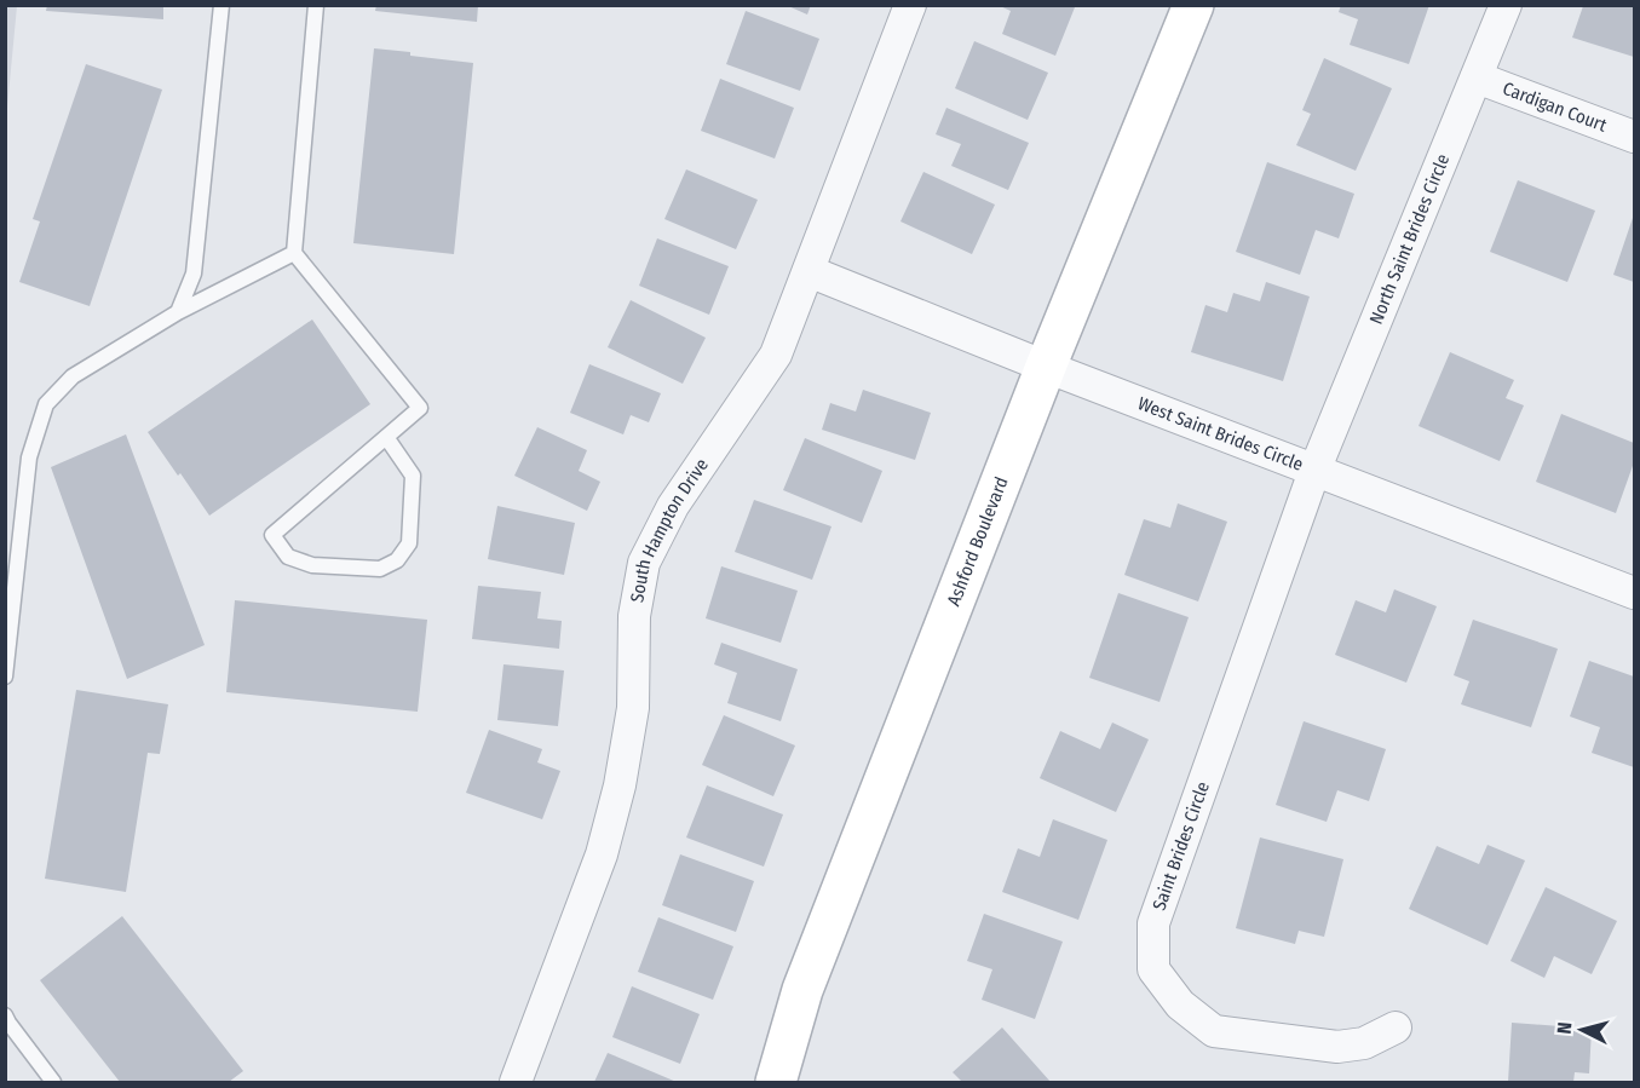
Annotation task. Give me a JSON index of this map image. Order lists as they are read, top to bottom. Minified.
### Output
{"streets":{"street":["Cardigan Court","North Saint Brides Circle","West Saint Brides Circle","South Hampton Drive","Ashford Boulevard","Saint Brides Circle"]},"crossings":[["Cardigan Court","North Saint Brides Circle"],["North Saint Brides Circle","West Saint Brides Circle"],["North Saint Brides Circle","Saint Brides Circle"],["West Saint Brides Circle","South Hampton Drive"],["West Saint Brides Circle","Ashford Boulevard"],["West Saint Brides Circle","Saint Brides Circle"]],"north":"left"}
